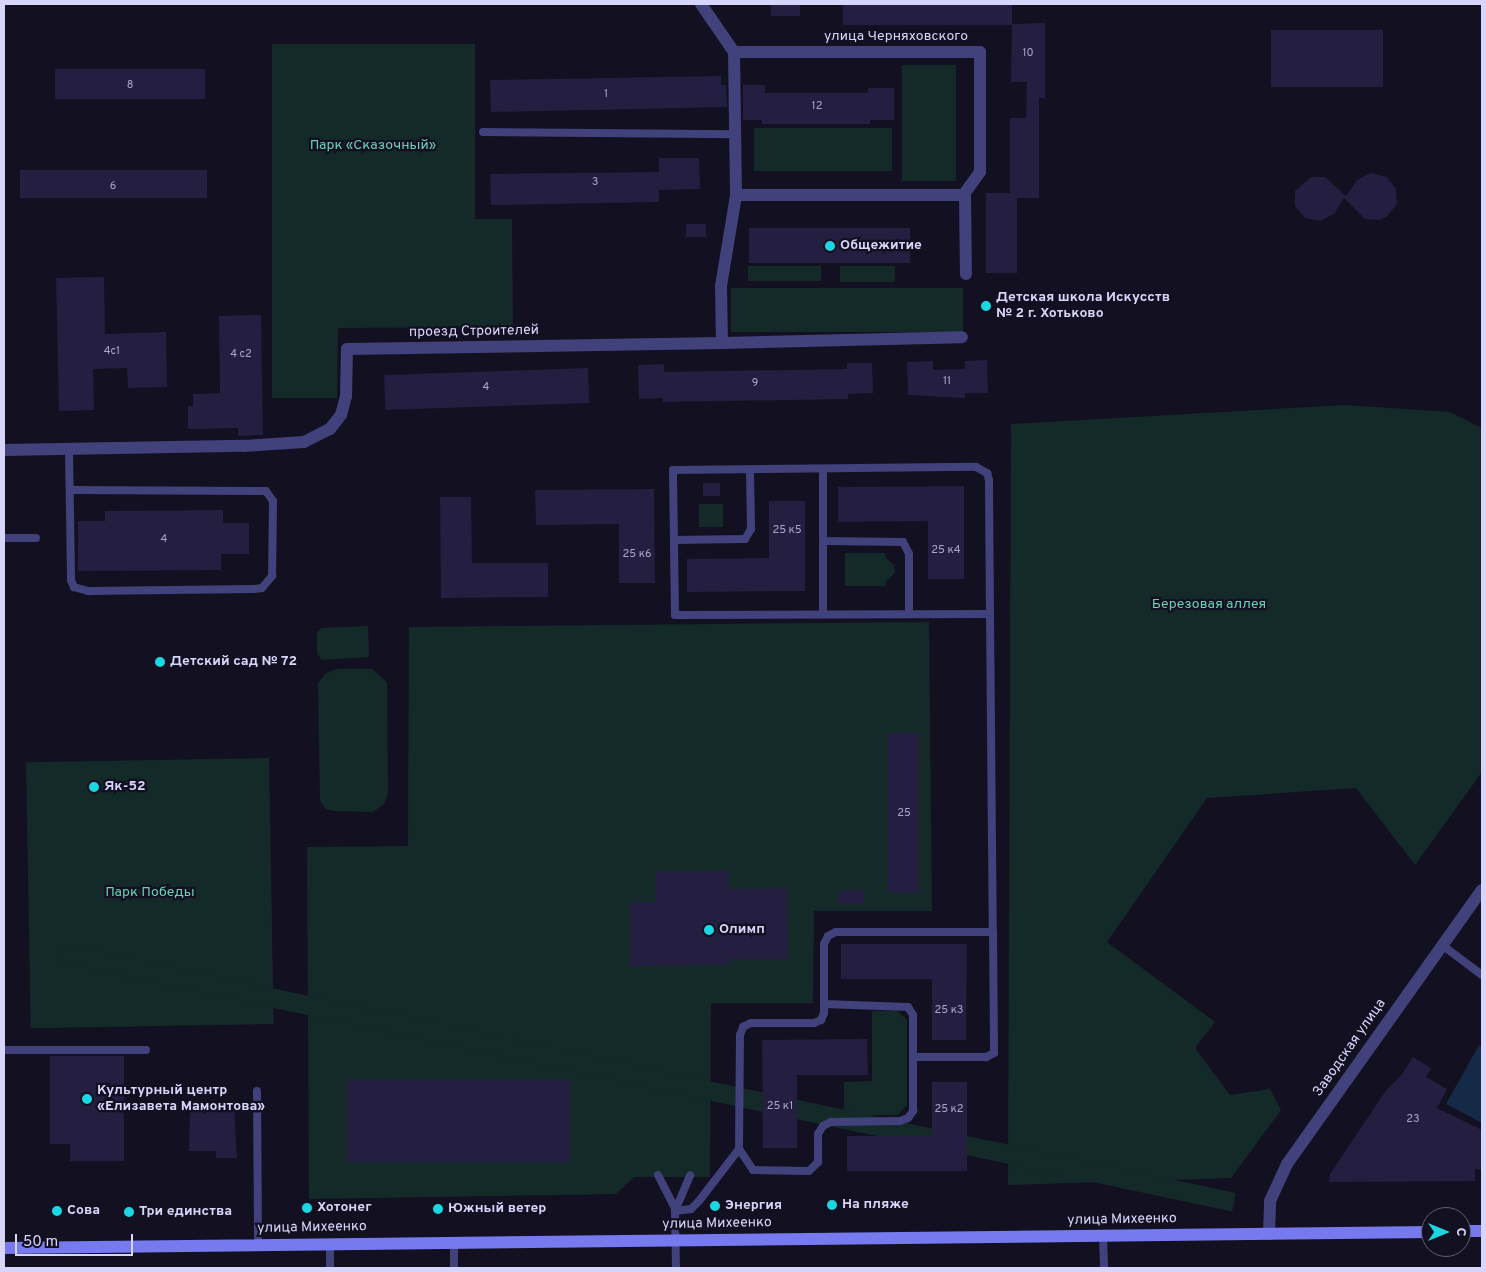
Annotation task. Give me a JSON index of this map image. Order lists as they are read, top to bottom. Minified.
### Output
{"streets":{"street":["улица Черняховского","проезд Строителей","Заводская улица","улица Михеенко"]},"crossings":[["Заводская улица","улица Михеенко"]],"parks":["Парк «Сказочный»","Березовая аллея","Парк Победы"],"places":["Общежитие","Детская школа Искусств № 2 г. Хотьково","Детский сад № 72","Як-52","Олимп","Культурный центр «Елизавета Мамонтова»","На пляже","Энергия","Хотонег","Южный ветер","Сова","Три единства"],"house_numbers":["10","8","1","12","3","6","4с1","4 с2","11","9","4","25 к5","4","25 к4","25 к6","25","25 к3","25 к1","25 к2","23"],"scale_bar":"50 m","north":"right"}
